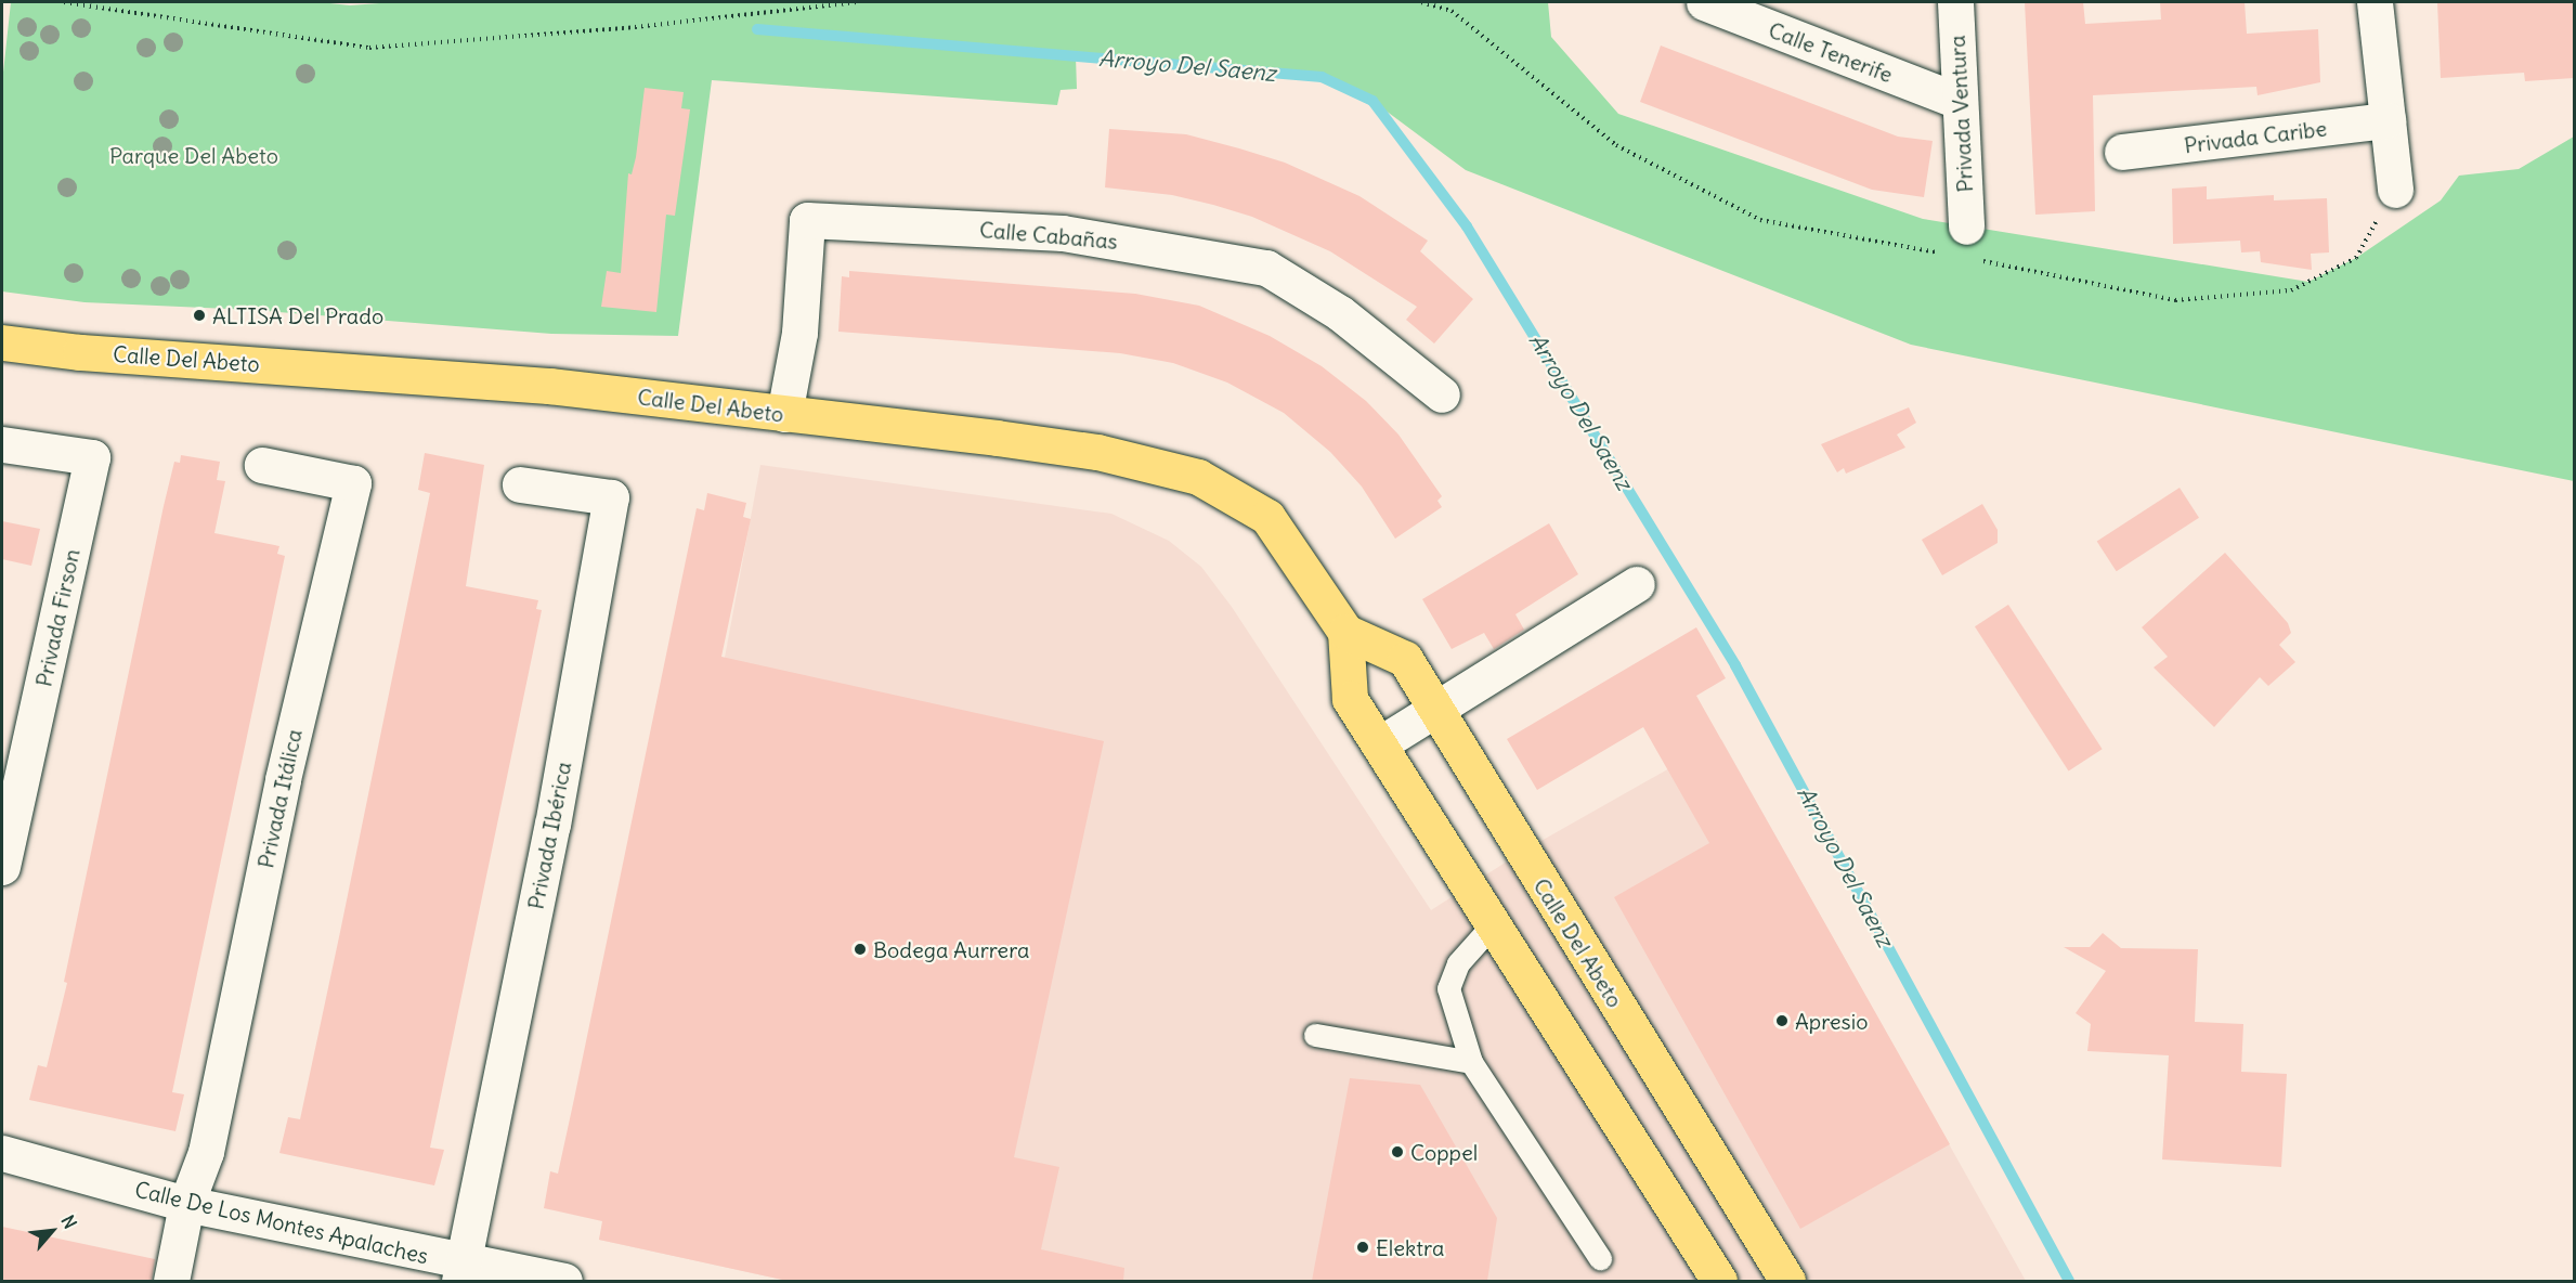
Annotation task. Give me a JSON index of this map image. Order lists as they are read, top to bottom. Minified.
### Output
{"streets":{"main road":["Calle Del Abeto"],"street":["Calle Tenerife","Privada Ventura","Privada Caribe","Calle Cabañas","Privada Firson","Privada Itálica","Privada Ibérica","Calle De Los Montes Apalaches"]},"crossings":[["Calle Tenerife","Privada Ventura"],["Calle Cabañas","Calle Del Abeto"],["Privada Itálica","Calle De Los Montes Apalaches"],["Privada Ibérica","Calle De Los Montes Apalaches"]],"water":["Arroyo Del Saenz"],"parks":["Parque Del Abeto"],"places":["ALTISA Del Prado","Bodega Aurrera","Apresio","Coppel","Elektra"],"north":"top right"}
